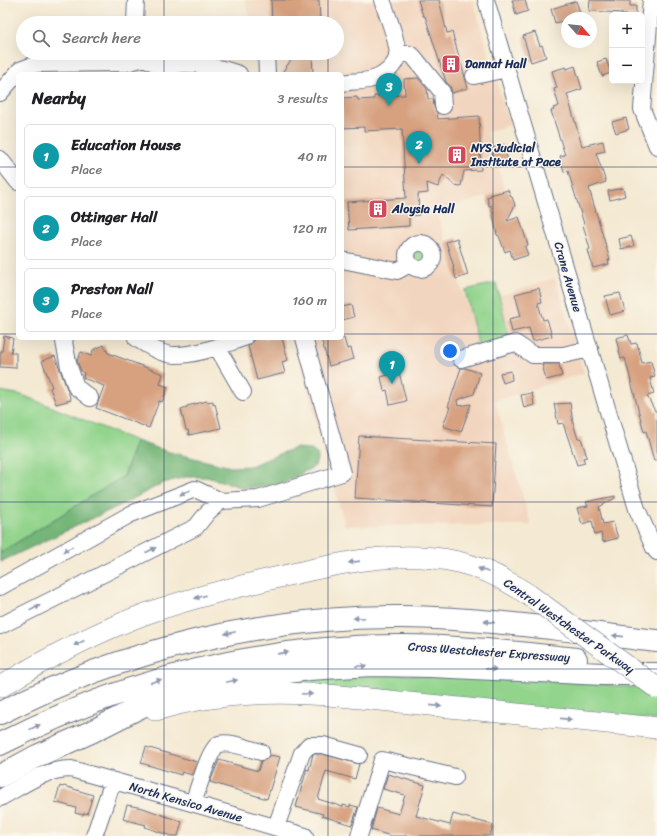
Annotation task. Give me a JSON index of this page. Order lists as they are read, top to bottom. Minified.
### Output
{"streets":{"highway":["Cross Westchester Expressway"],"main road":["Central Westchester Parkway"],"street":["Crane Avenue","North Kensico Avenue"]},"places":{"building":["Dannat Hall","NYS Judicial Institute at Pace","Aloysia Hall"]},"north":"bottom right","page":{"map_buttons":["+","−"],"search":"Search here","heading":["Nearby","3 results"],"pins":["3","2","1"],"list":[{"mark":"1","name":"Education House","note":"Place","value":"40 m"},{"mark":"2","name":"Ottinger Hall","note":"Place","value":"120 m"},{"mark":"3","name":"Preston Nall","note":"Place","value":"160 m"}]}}
